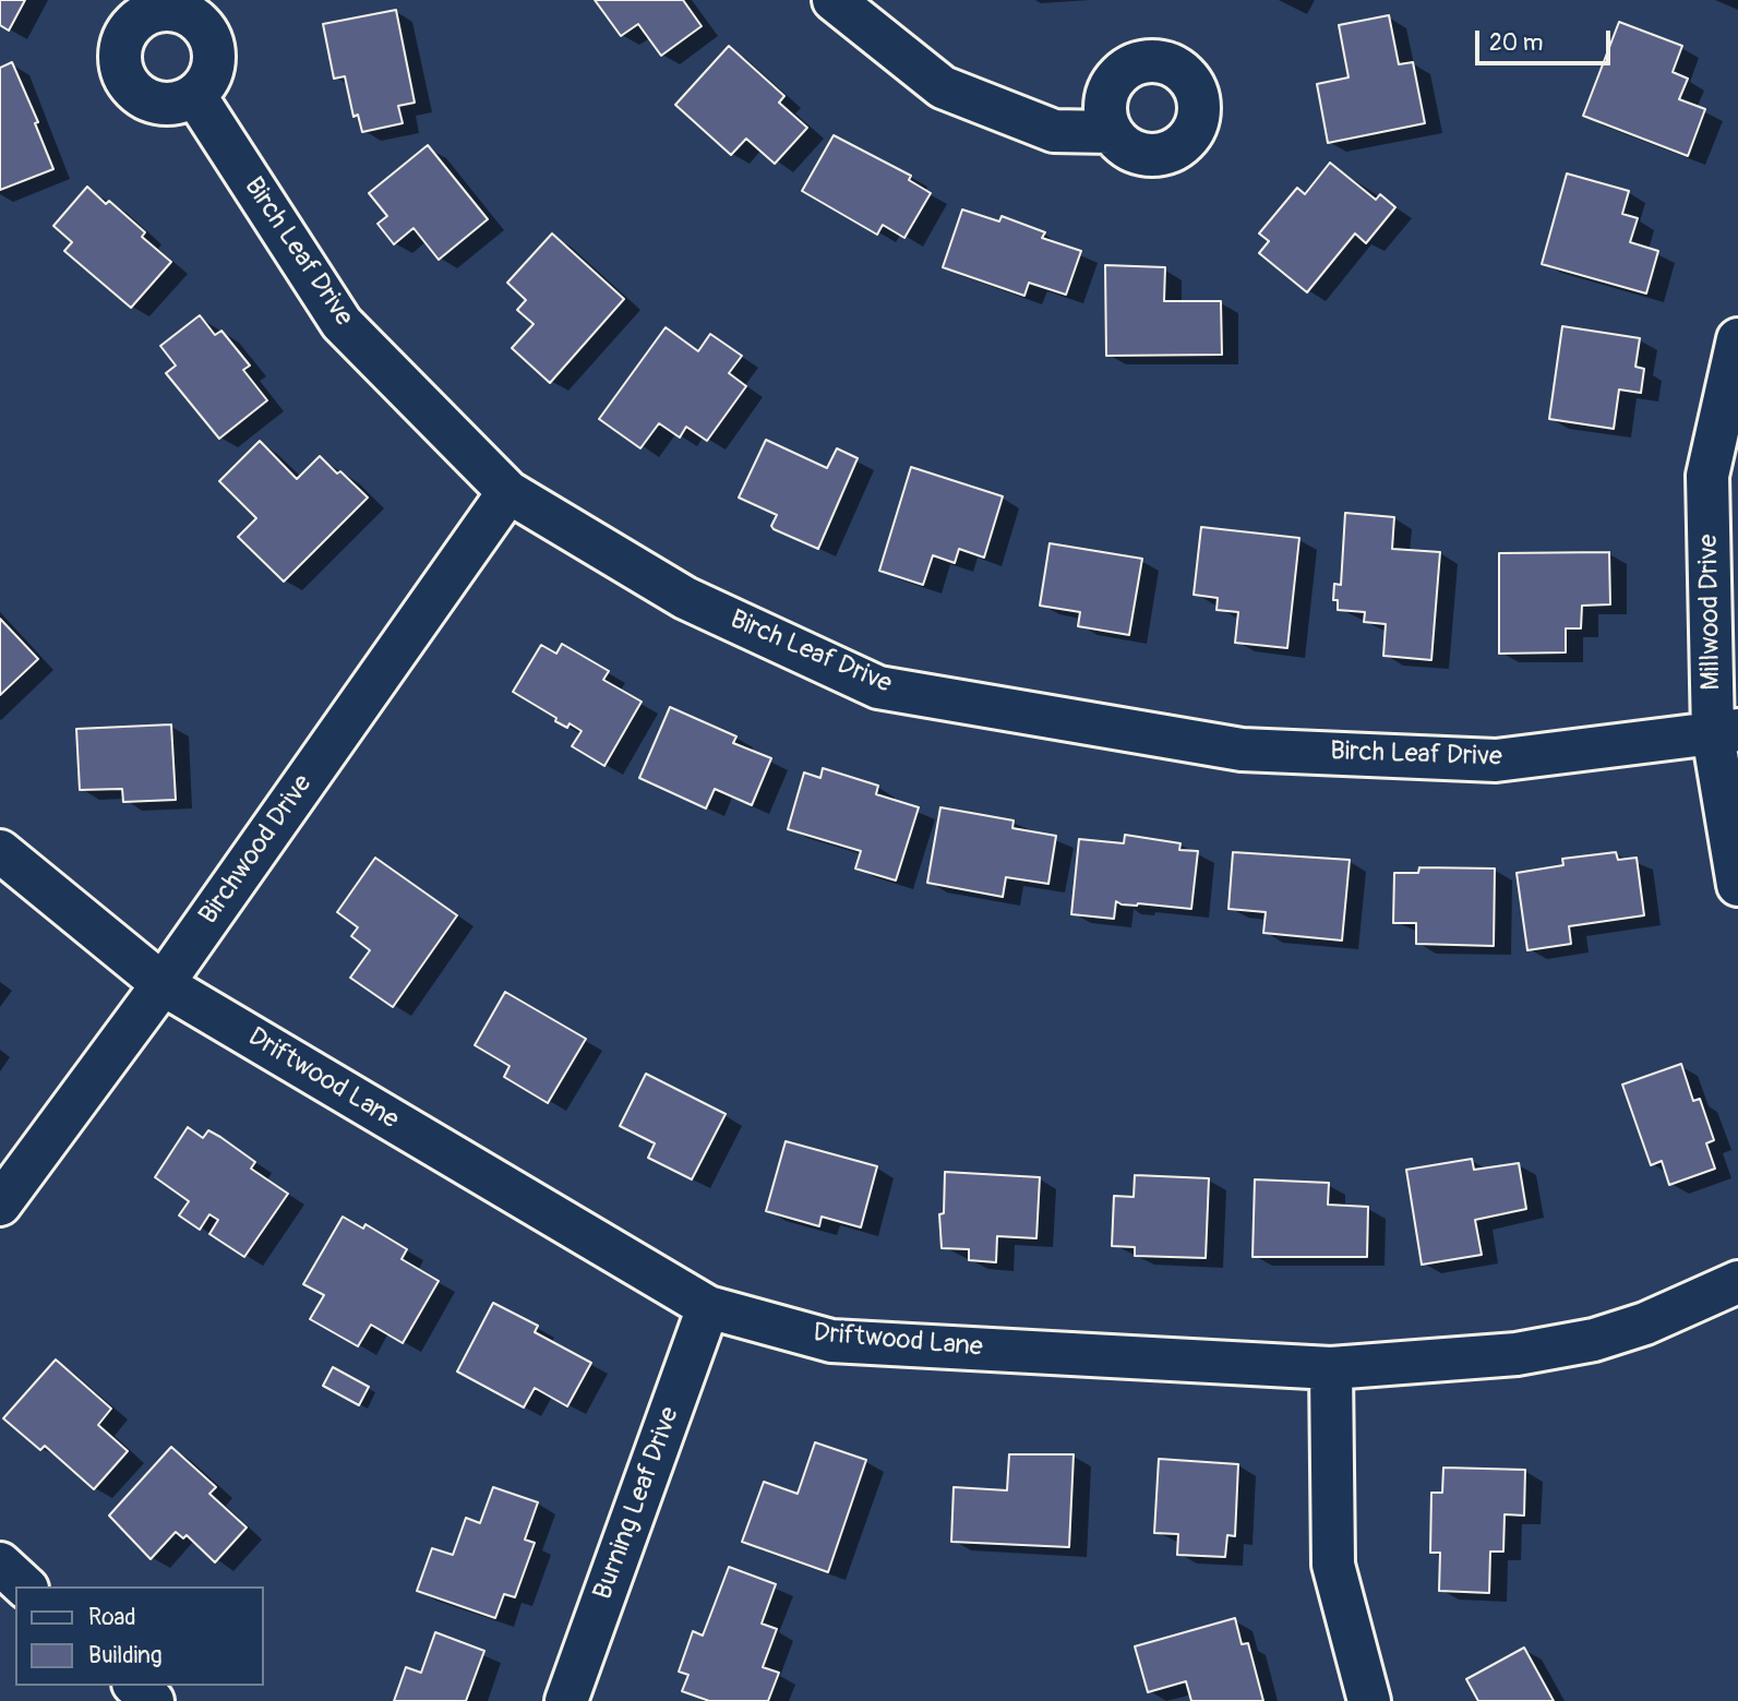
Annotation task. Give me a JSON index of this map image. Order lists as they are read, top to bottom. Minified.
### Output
{"streets":{"street":["Birch Leaf Drive","Millwood Drive","Birchwood Drive","Driftwood Lane","Burning Leaf Drive"]},"crossings":[["Birch Leaf Drive","Millwood Drive"],["Birch Leaf Drive","Birchwood Drive"],["Birchwood Drive","Driftwood Lane"],["Driftwood Lane","Burning Leaf Drive"]],"legend":["Road","Building"],"scale_bar":"20 m"}
